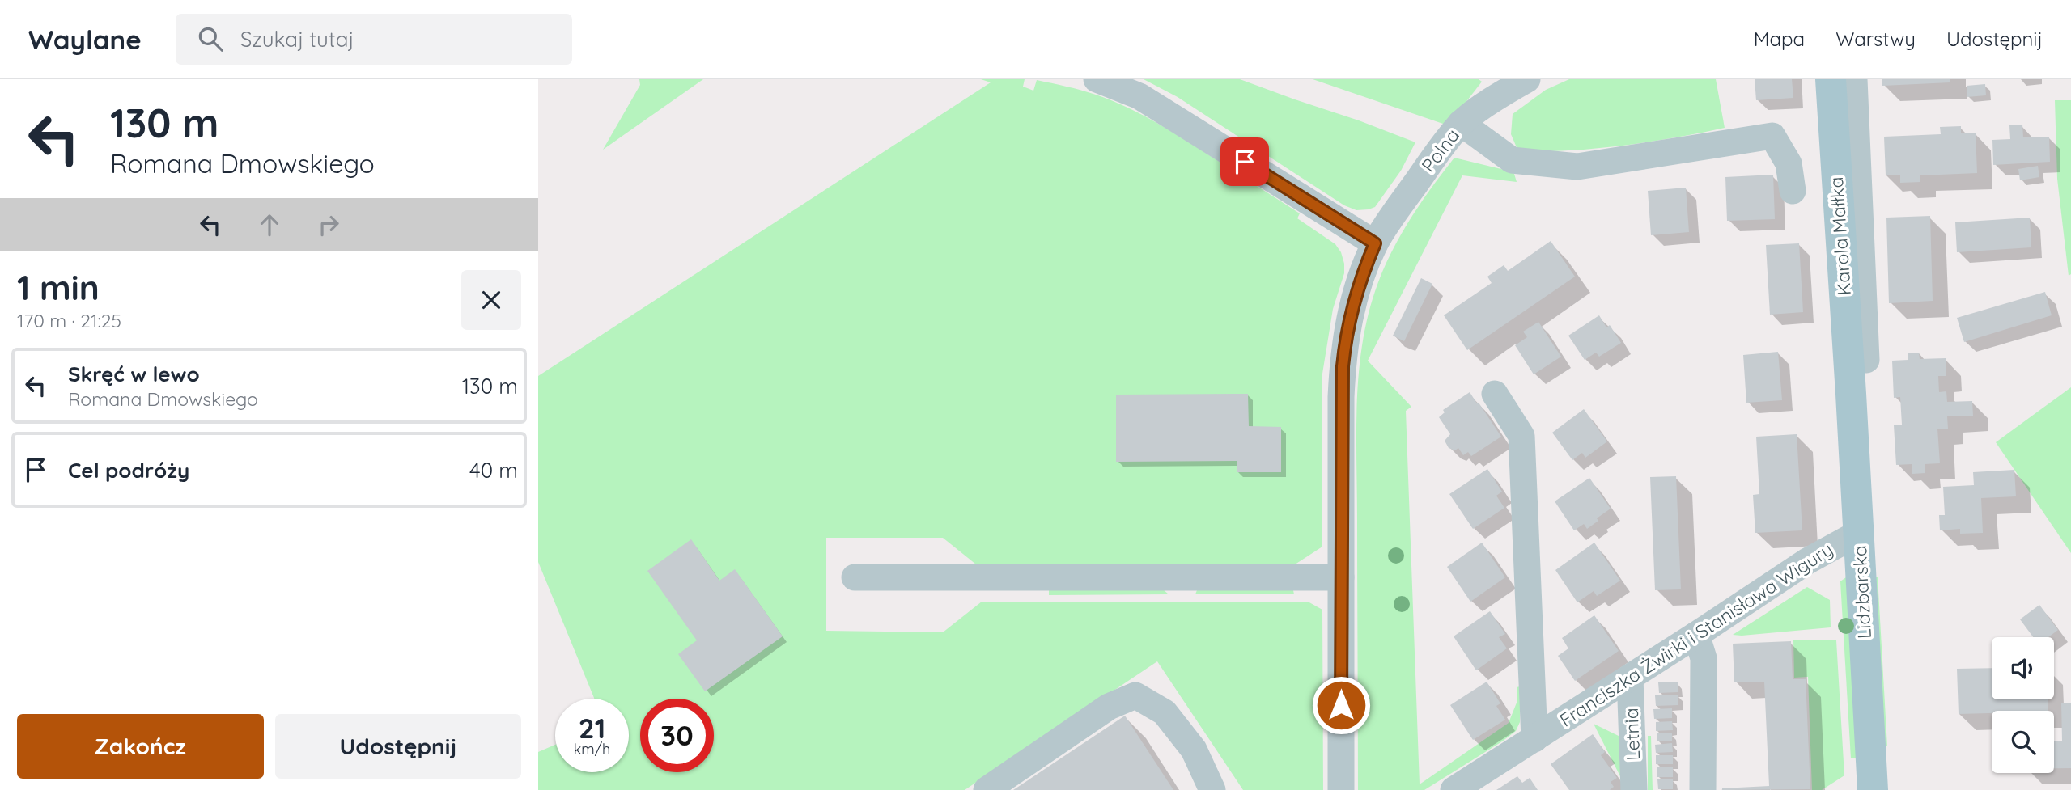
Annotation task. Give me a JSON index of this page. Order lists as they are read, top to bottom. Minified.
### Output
{"streets":{"main road":["Karola Małłka","Lidzbarska"],"street":["Polna","Franciszka Żwirki i Stanisława Wigury","Letnia"]},"crossings":[["Karola Małłka","Lidzbarska"],["Lidzbarska","Franciszka Żwirki i Stanisława Wigury"],["Franciszka Żwirki i Stanisława Wigury","Letnia"]],"page":{"header":"Waylane","search":"Szukaj tutaj","nav":["Mapa","Warstwy","Udostępnij"],"turn":["130 m","Romana Dmowskiego"],"heading":["1 min","170 m · 21:25"],"list":[{"name":"Skręć w lewo","note":"Romana Dmowskiego","value":"130 m"},{"name":"Cel podróży","value":"40 m"}],"speed":"21 km/h","limit":"30","buttons":["Zakończ","Udostępnij"]}}
